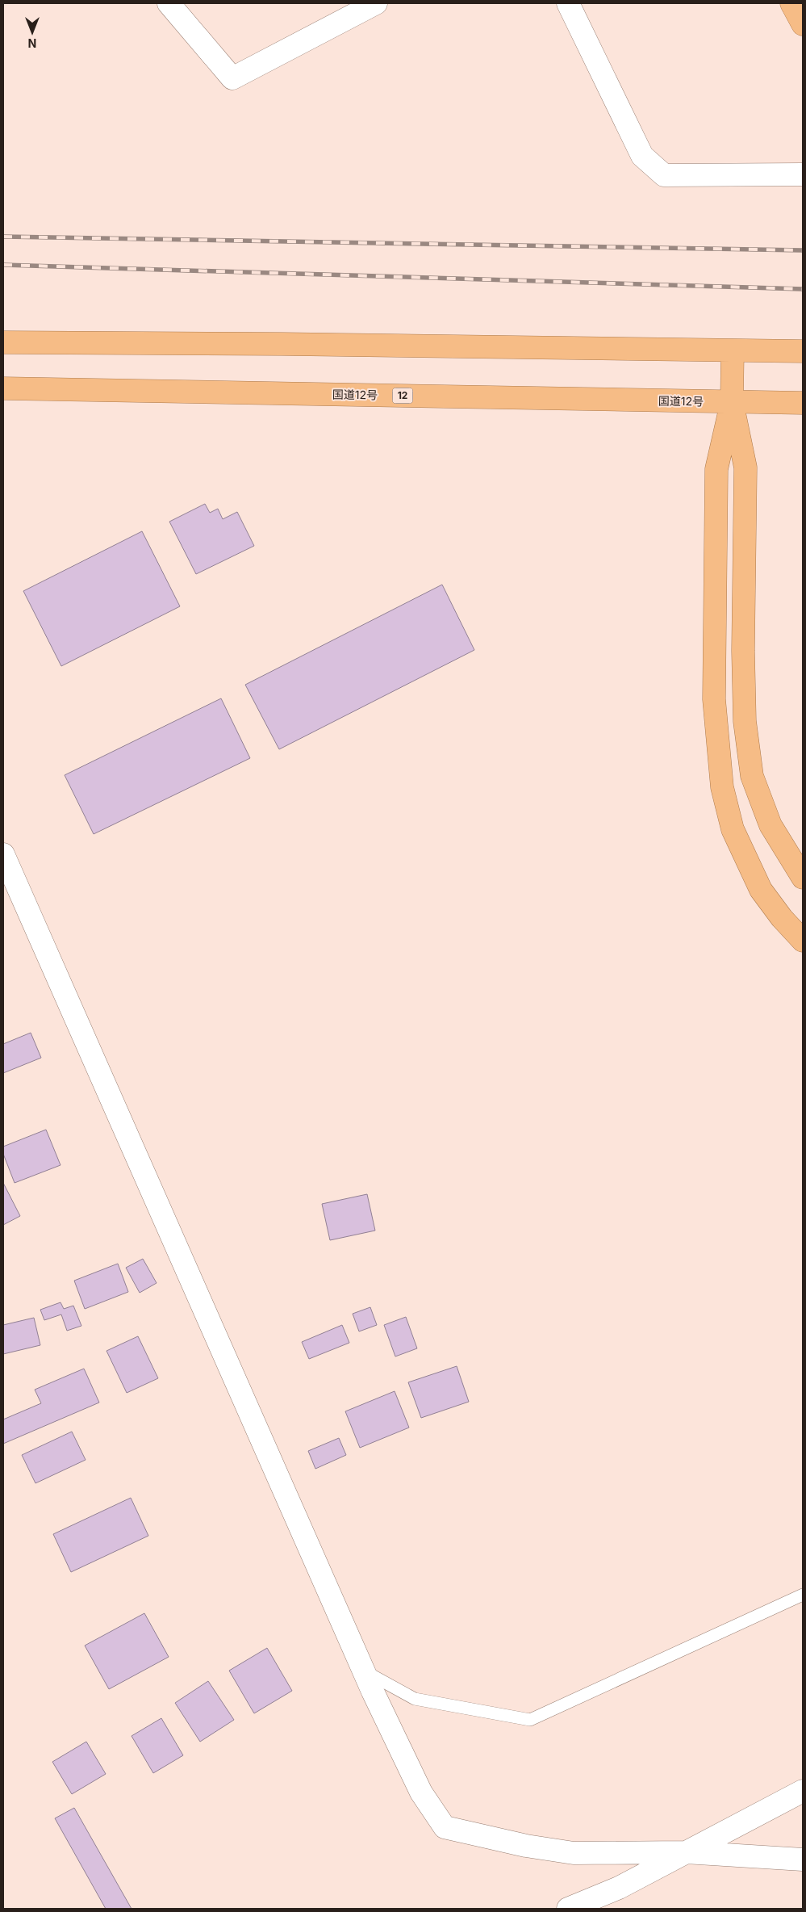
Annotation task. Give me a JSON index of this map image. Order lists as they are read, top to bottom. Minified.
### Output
{"streets":{"highway":["国道12号","12"]},"north":"bottom"}
